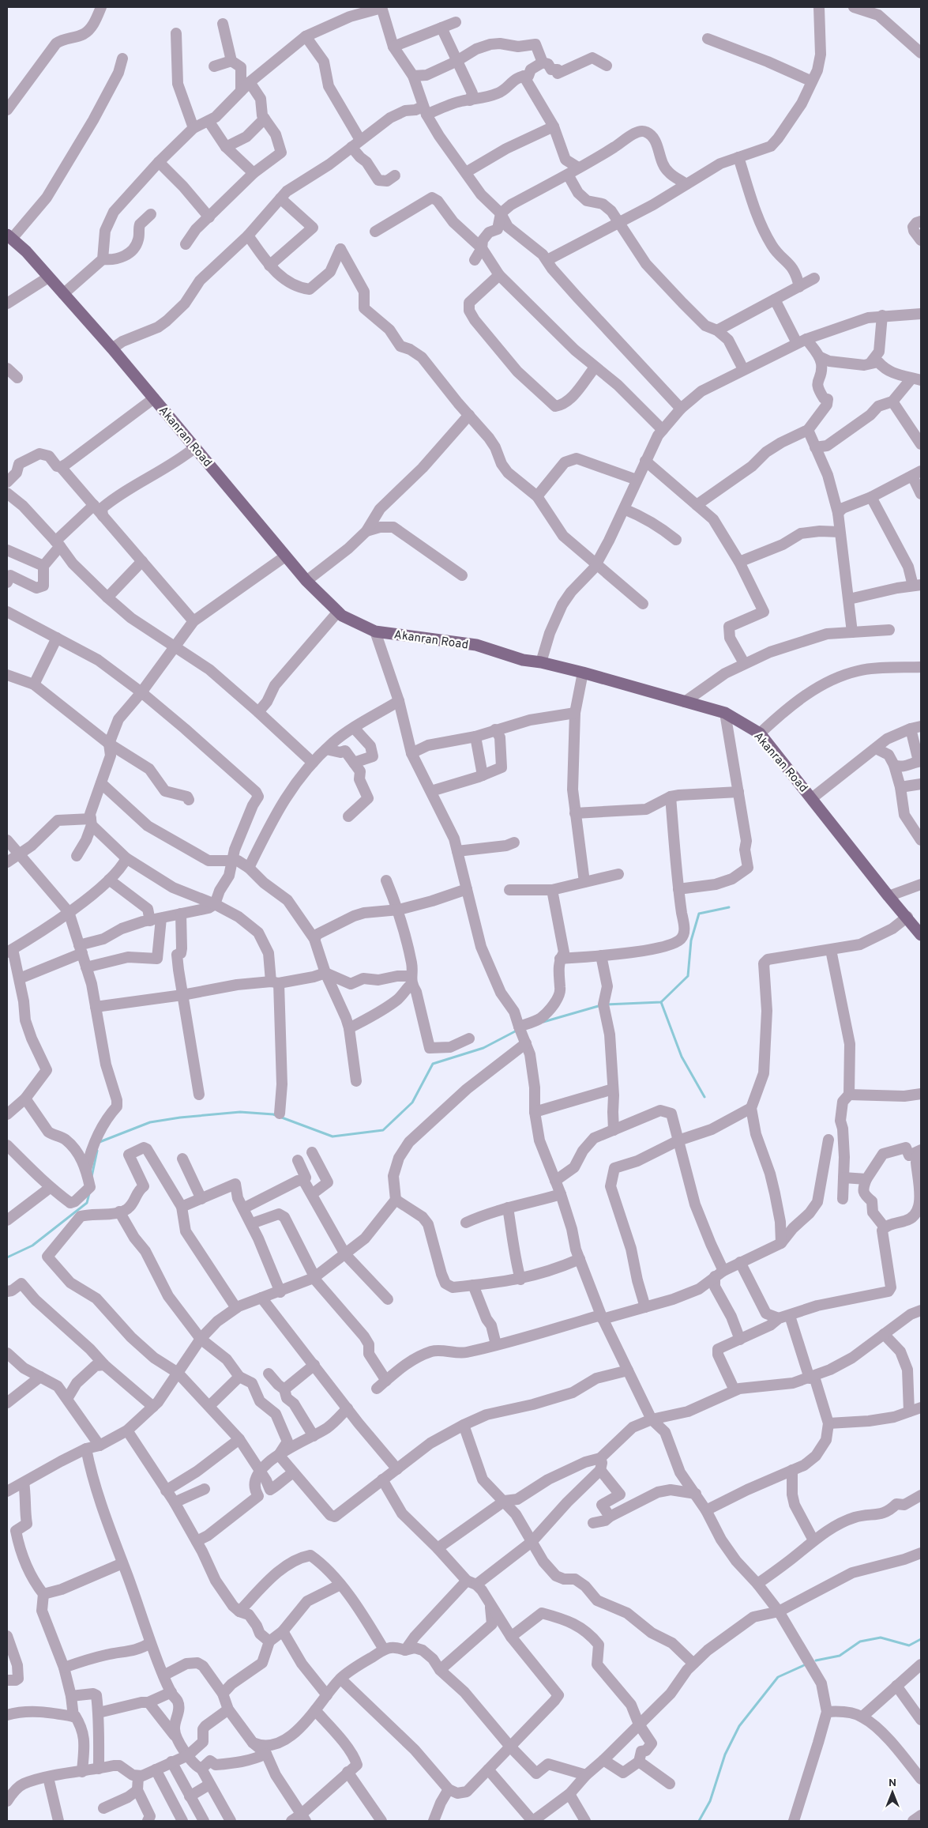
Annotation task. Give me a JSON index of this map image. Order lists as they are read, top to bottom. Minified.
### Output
{"streets":{"main road":["Akanran Road"]},"north":"top"}
